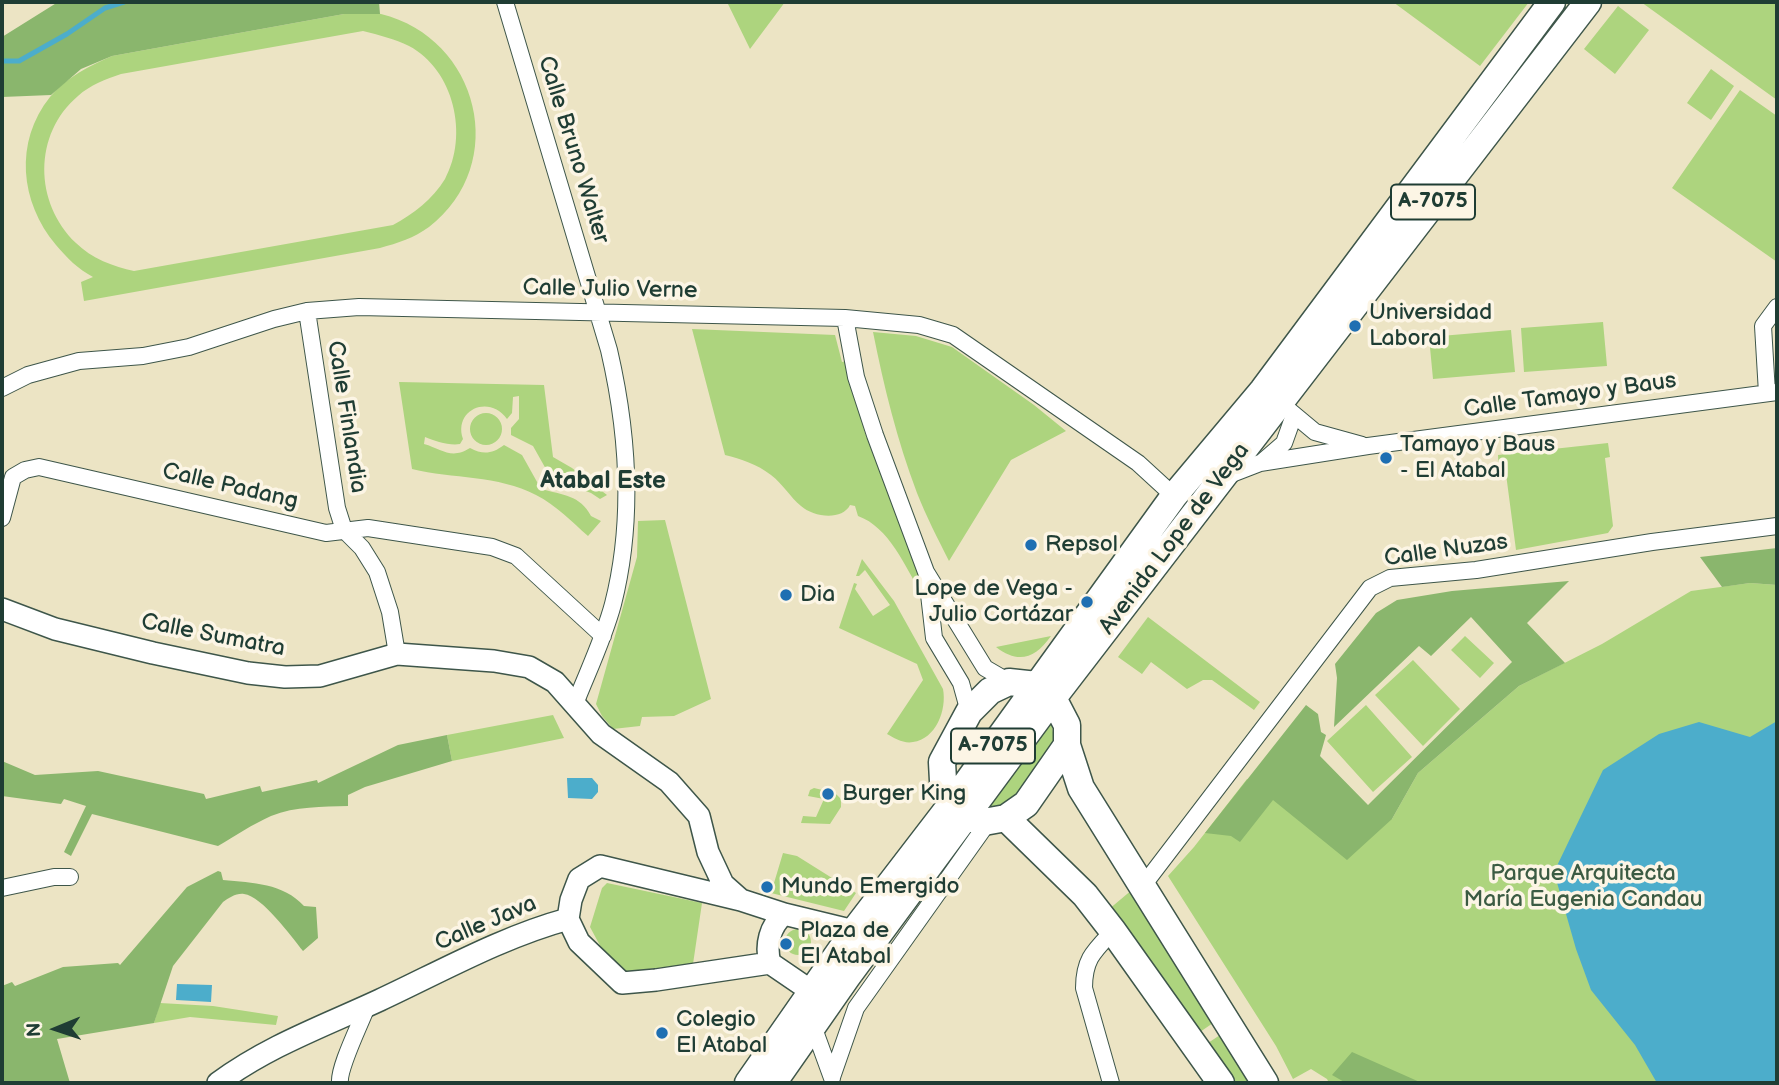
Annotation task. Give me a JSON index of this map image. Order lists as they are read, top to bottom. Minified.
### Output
{"streets":{"main road":["A-7075","Avenida Lope de Vega"],"street":["Calle Bruno Walter","Calle Julio Verne","Calle Tamayo y Baus","Calle Finlandia","Calle Padang","Calle Nuzas","Calle Sumatra","Calle Java"]},"crossings":[["Calle Bruno Walter","Calle Julio Verne"],["Calle Bruno Walter","Calle Sumatra"],["Calle Julio Verne","Calle Finlandia"],["Calle Julio Verne","Avenida Lope de Vega"],["Calle Tamayo y Baus","Avenida Lope de Vega"],["Calle Finlandia","Calle Padang"]],"districts":["Atabal Este"],"parks":["Parque Arquitecta María Eugenia Candau"],"places":["Universidad Laboral","Tamayo y Baus - El Atabal","Repsol","Dia","Lope de Vega - Julio Cortázar","Burger King","Mundo Emergido","Plaza de El Atabal","Colegio El Atabal"],"north":"left"}
